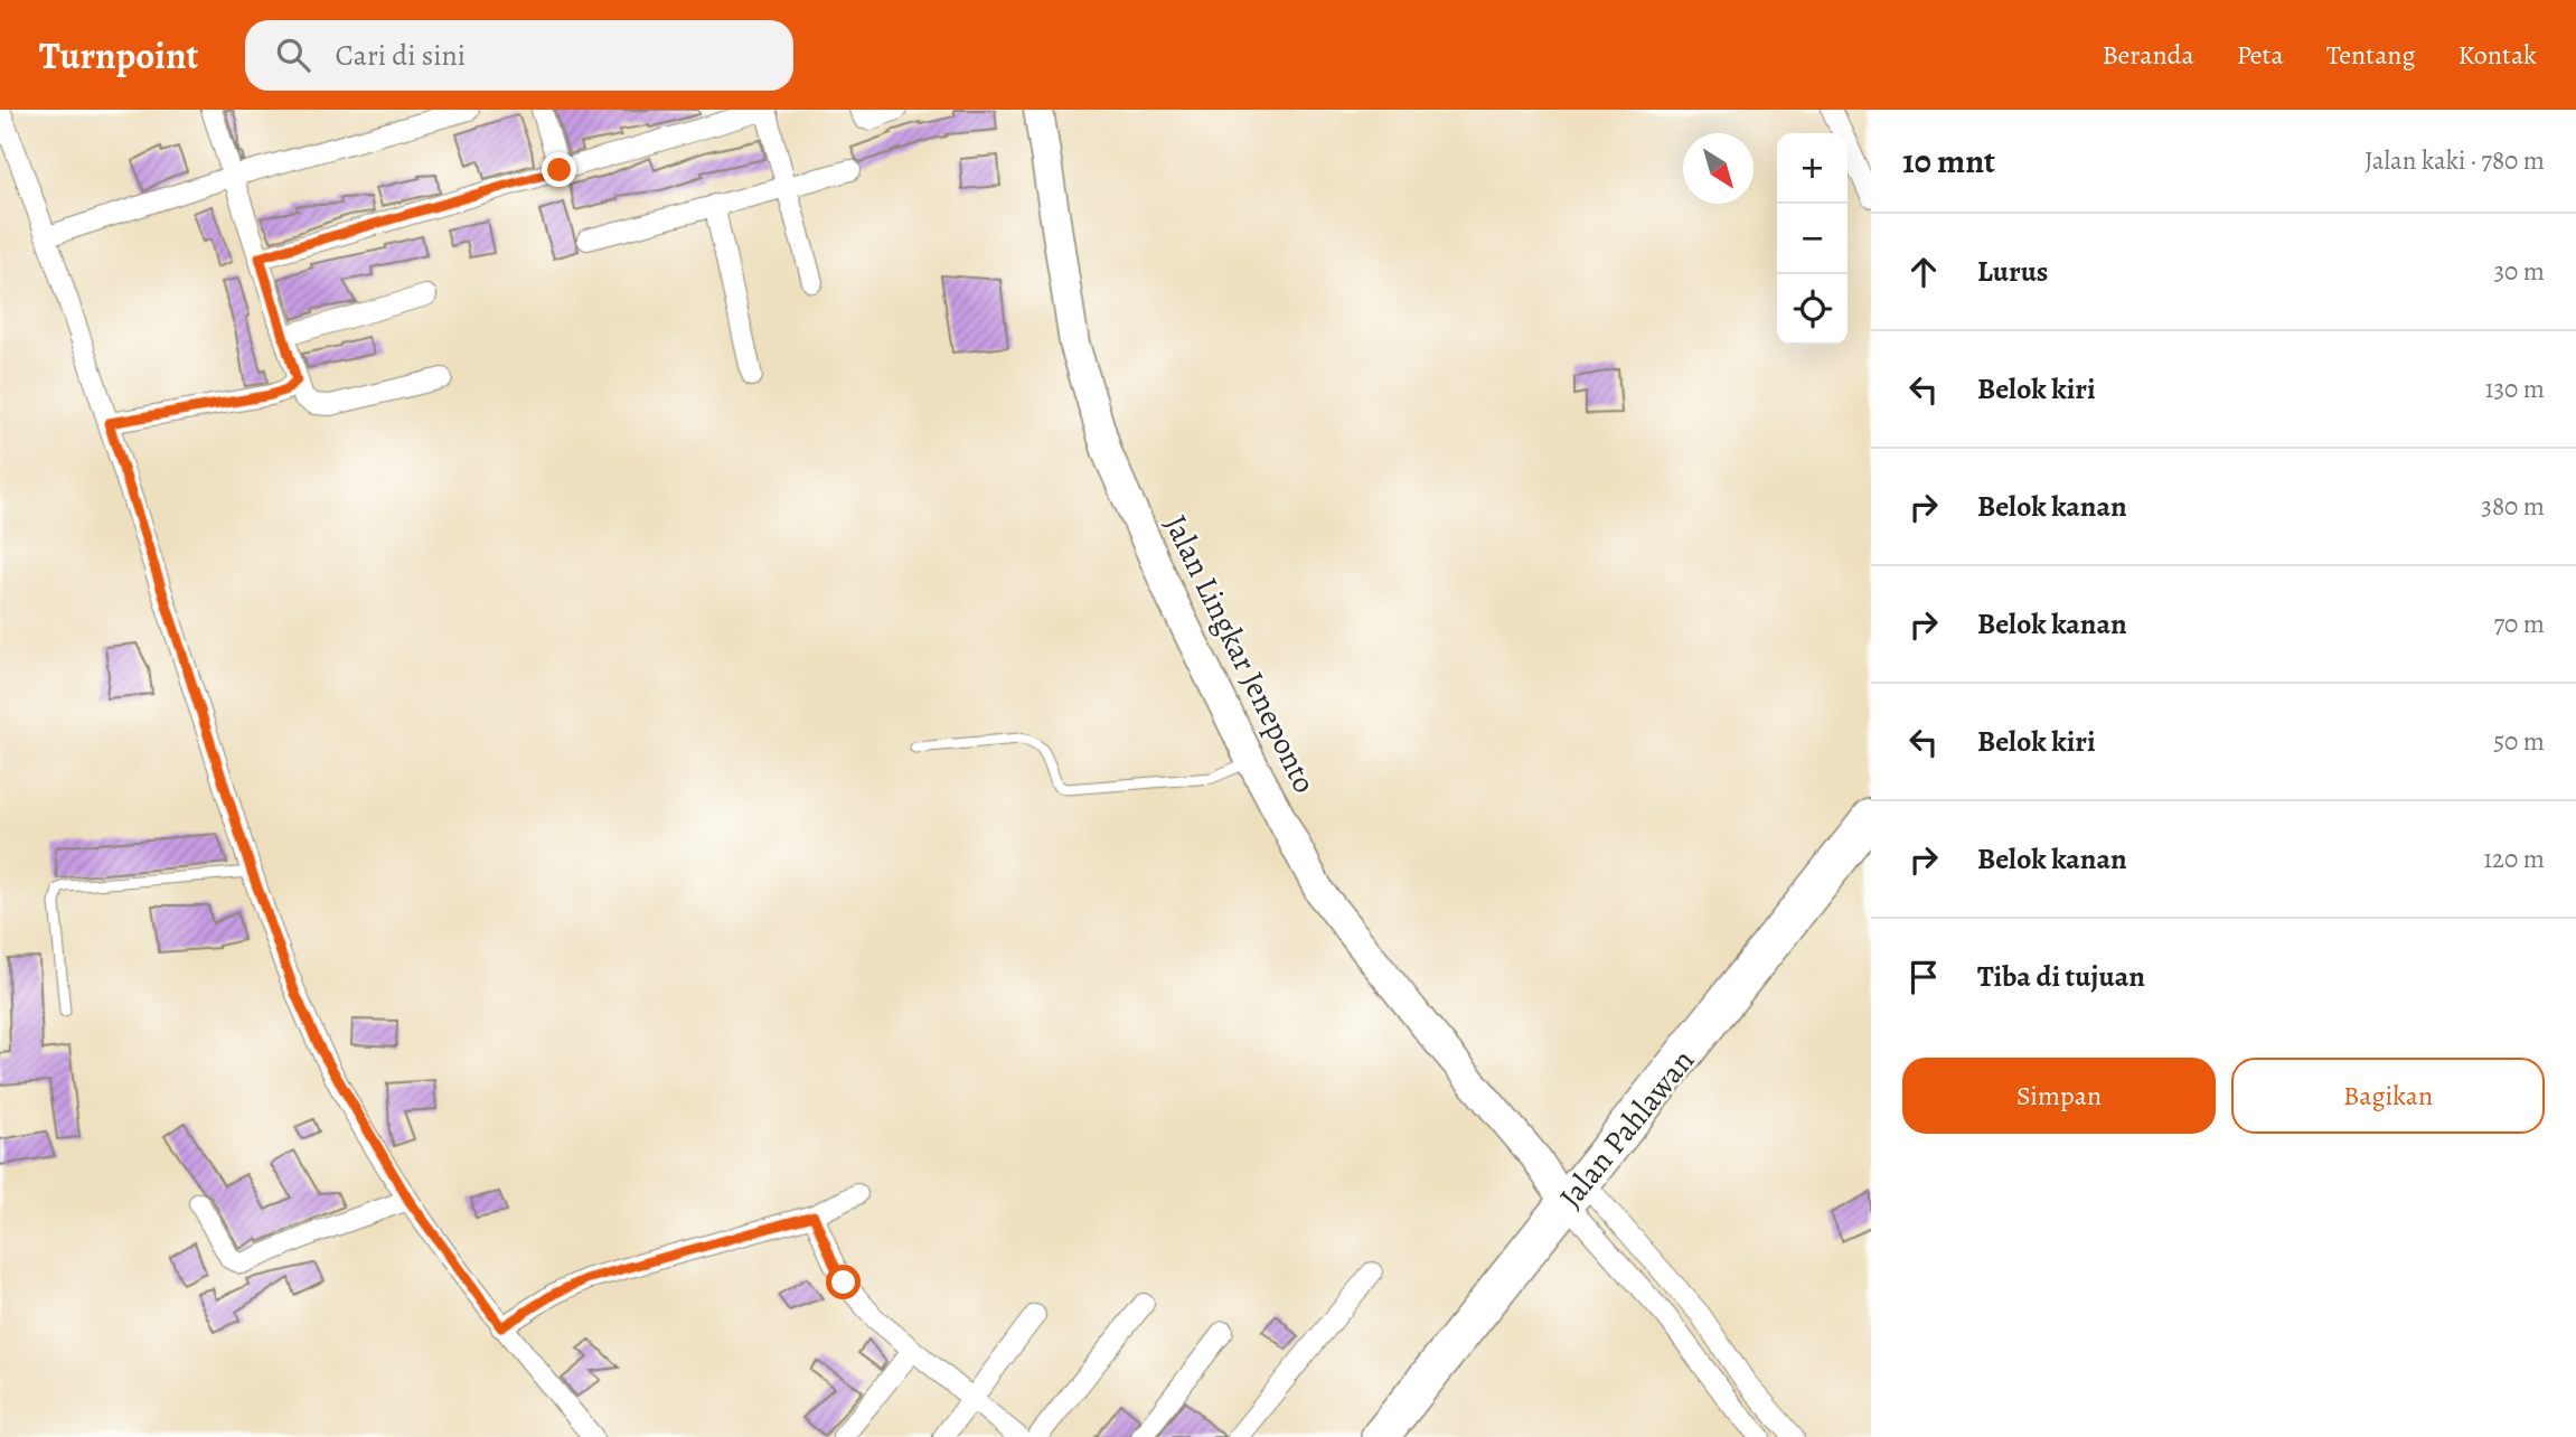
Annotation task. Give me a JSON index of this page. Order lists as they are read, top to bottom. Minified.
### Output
{"streets":{"highway":["Jalan Pahlawan"],"main road":["Jalan Lingkar Jeneponto"]},"crossings":[["Jalan Lingkar Jeneponto","Jalan Pahlawan"]],"north":"bottom right","page":{"header":"Turnpoint","search":"Cari di sini","nav":["Beranda","Peta","Tentang","Kontak"],"heading":["10 mnt","Jalan kaki · 780 m"],"map_buttons":["+","−"],"list":[["Lurus","30 m"],["Belok kiri","130 m"],["Belok kanan","380 m"],["Belok kanan","70 m"],["Belok kiri","50 m"],["Belok kanan","120 m"],"Tiba di tujuan"],"buttons":["Simpan","Bagikan"]}}
